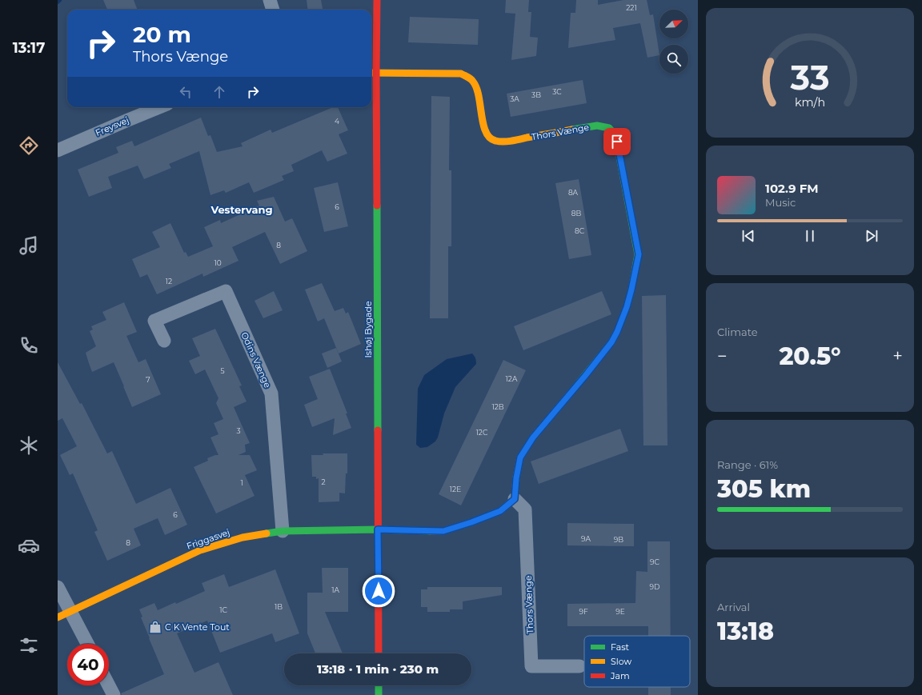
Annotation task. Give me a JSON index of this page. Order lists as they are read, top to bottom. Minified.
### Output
{"streets":{"street":["Freysvej","Thors Vænge","Ishøj Bygade","Odins Vænge","Friggasvej"]},"crossings":[["Thors Vænge","Ishøj Bygade"],["Ishøj Bygade","Friggasvej"],["Odins Vænge","Friggasvej"]],"districts":["Vestervang"],"places":{"shop":["C K Vente Tout"]},"house_numbers":["221","3C","3B","3A","4","8A","6","8B","8C","8","10","12","5","12A","7","12B","3","12C","2","1","12E","6","9A","9B","8","9C","9D","1A","1B","1C","9F","9E"],"legend":["Fast","Slow","Jam"],"north":"top right","page":{"tabs":"13:17","turn":["20 m","Thors Vænge"],"song":["102.9 FM","Music"],"tile":["Climate",["Range · 61%","305 km"],["Arrival","13:18"]],"heat":["−","20.5°","+"],"limit":"40","trip":"13:18 · 1 min · 230 m","gauge":["33","km/h"]}}
